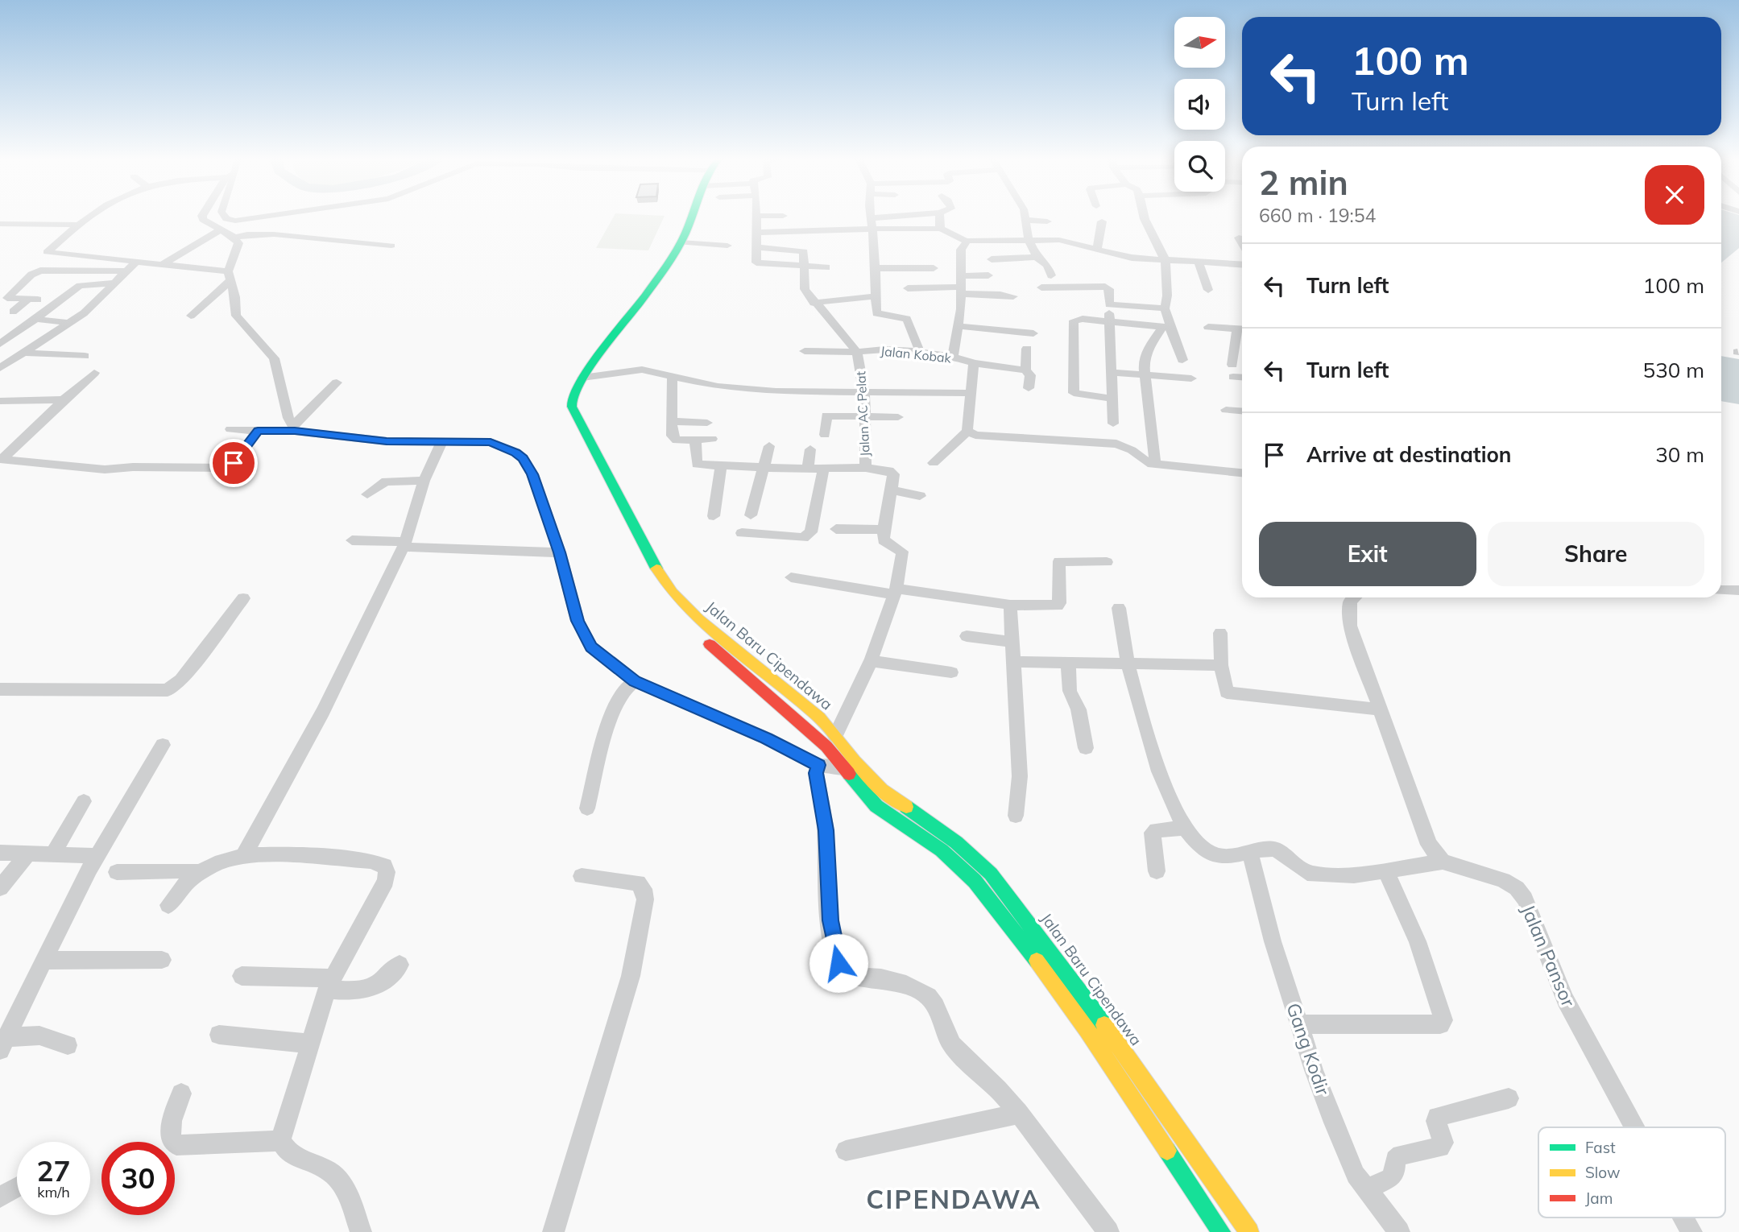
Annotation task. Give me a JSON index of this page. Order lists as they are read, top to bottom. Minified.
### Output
{"streets":{"main road":["Jalan Baru Cipendawa"],"street":["Jalan Kobak","Jalan AC Pelat","Jalan Pansor","Gang Kodir"]},"crossings":[["Jalan Kobak","Jalan AC Pelat"]],"districts":["CIPENDAWA"],"legend":["Fast","Slow","Jam"],"north":"right","page":{"turn":["100 m","Turn left"],"heading":["2 min","660 m · 19:54"],"list":[{"name":"Turn left","value":"100 m"},{"name":"Turn left","value":"530 m"},{"name":"Arrive at destination","value":"30 m"}],"buttons":["Exit","Share"],"speed":"27 km/h","limit":"30"}}
